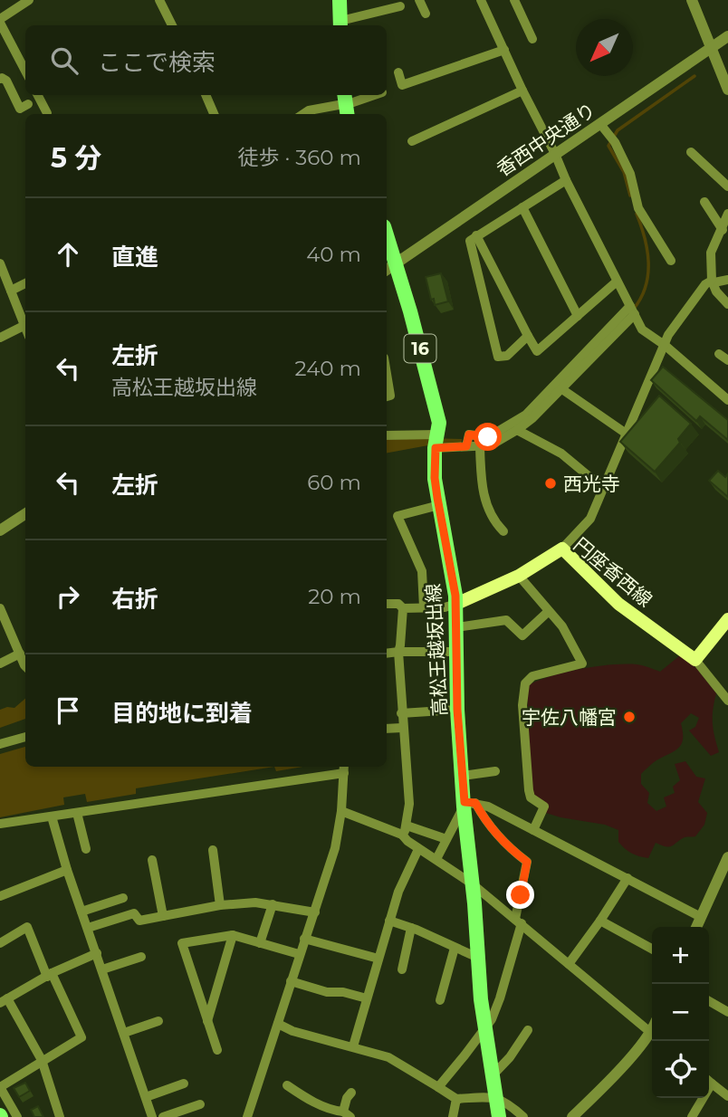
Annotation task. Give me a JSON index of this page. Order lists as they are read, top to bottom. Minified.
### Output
{"streets":{"main road":["16","円座香西線","高松王越坂出線"],"street":["香西中央通り"]},"crossings":[["香西中央通り","高松王越坂出線"],["円座香西線","高松王越坂出線"]],"places":["西光寺","宇佐八幡宮"],"north":"bottom left","page":{"search":"ここで検索","heading":["5 分","徒歩 · 360 m"],"list":[["直進","40 m"],["左折","高松王越坂出線","240 m"],["左折","60 m"],["右折","20 m"],"目的地に到着"],"map_buttons":["+","−"]}}
